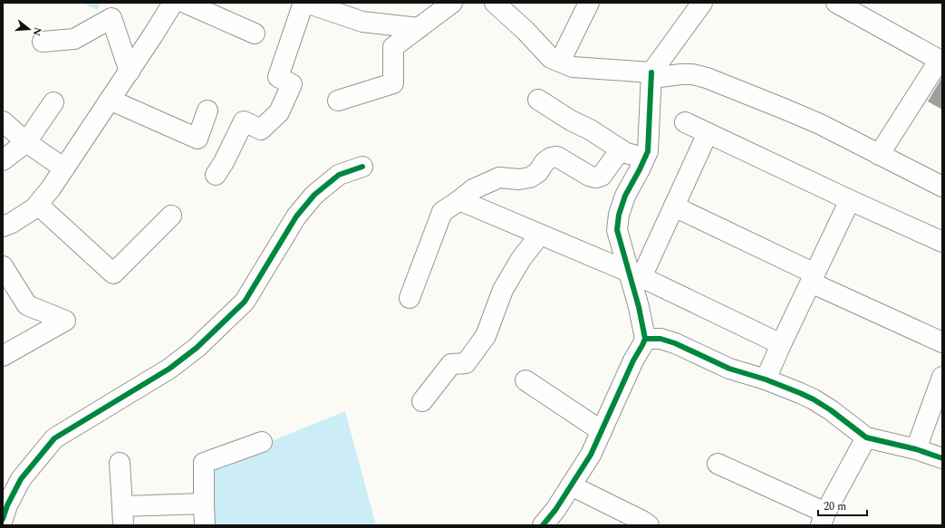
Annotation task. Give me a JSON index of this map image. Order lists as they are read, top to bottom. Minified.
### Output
{"scale_bar":"20 m","north":"right"}
